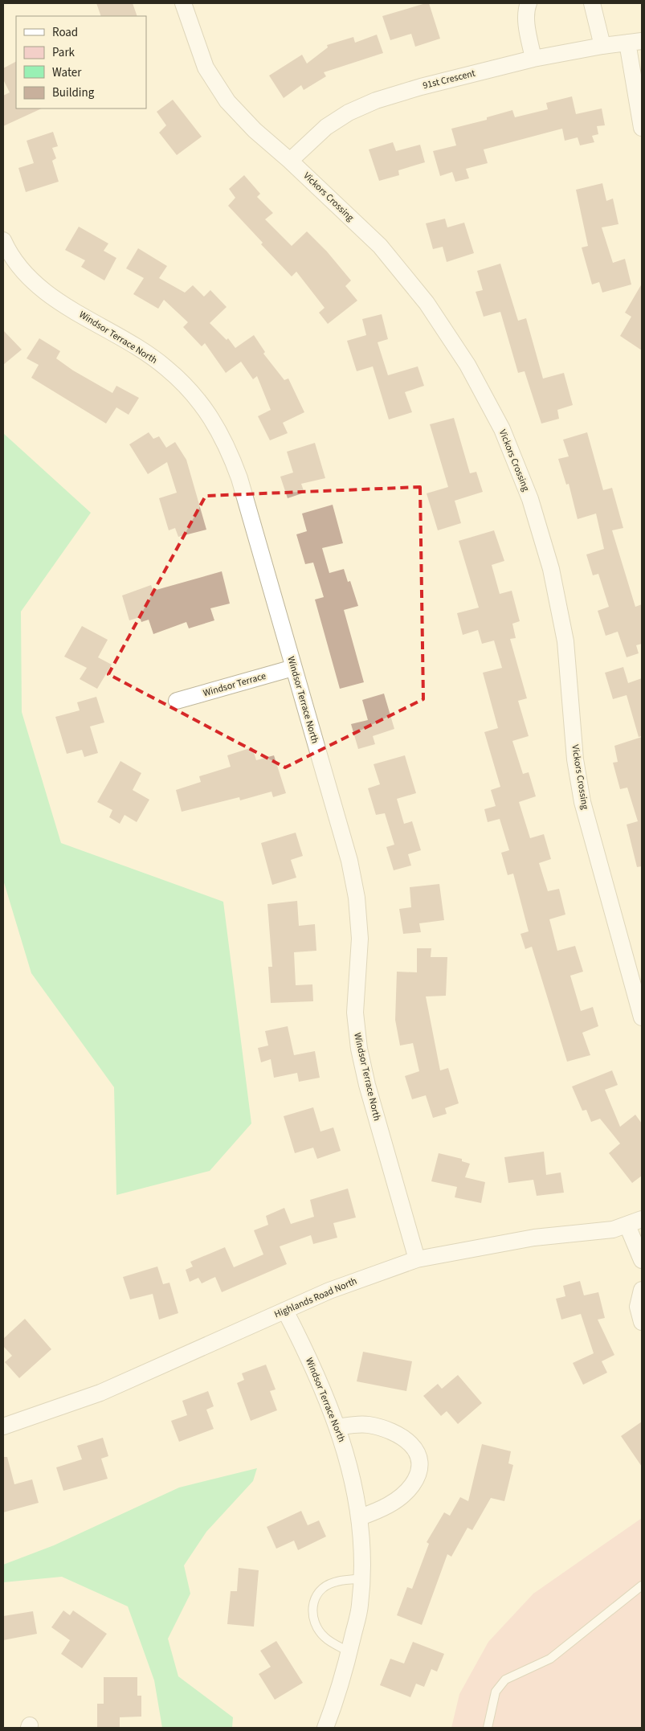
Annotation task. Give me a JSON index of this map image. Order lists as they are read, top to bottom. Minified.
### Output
{"streets":{"street":["91st Crescent","Vickors Crossing","Windsor Terrace North","Windsor Terrace","Highlands Road North"]},"crossings":[["91st Crescent","Vickors Crossing"],["Windsor Terrace North","Windsor Terrace"],["Windsor Terrace North","Highlands Road North"]],"legend":["Road","Park","Water","Building"]}
